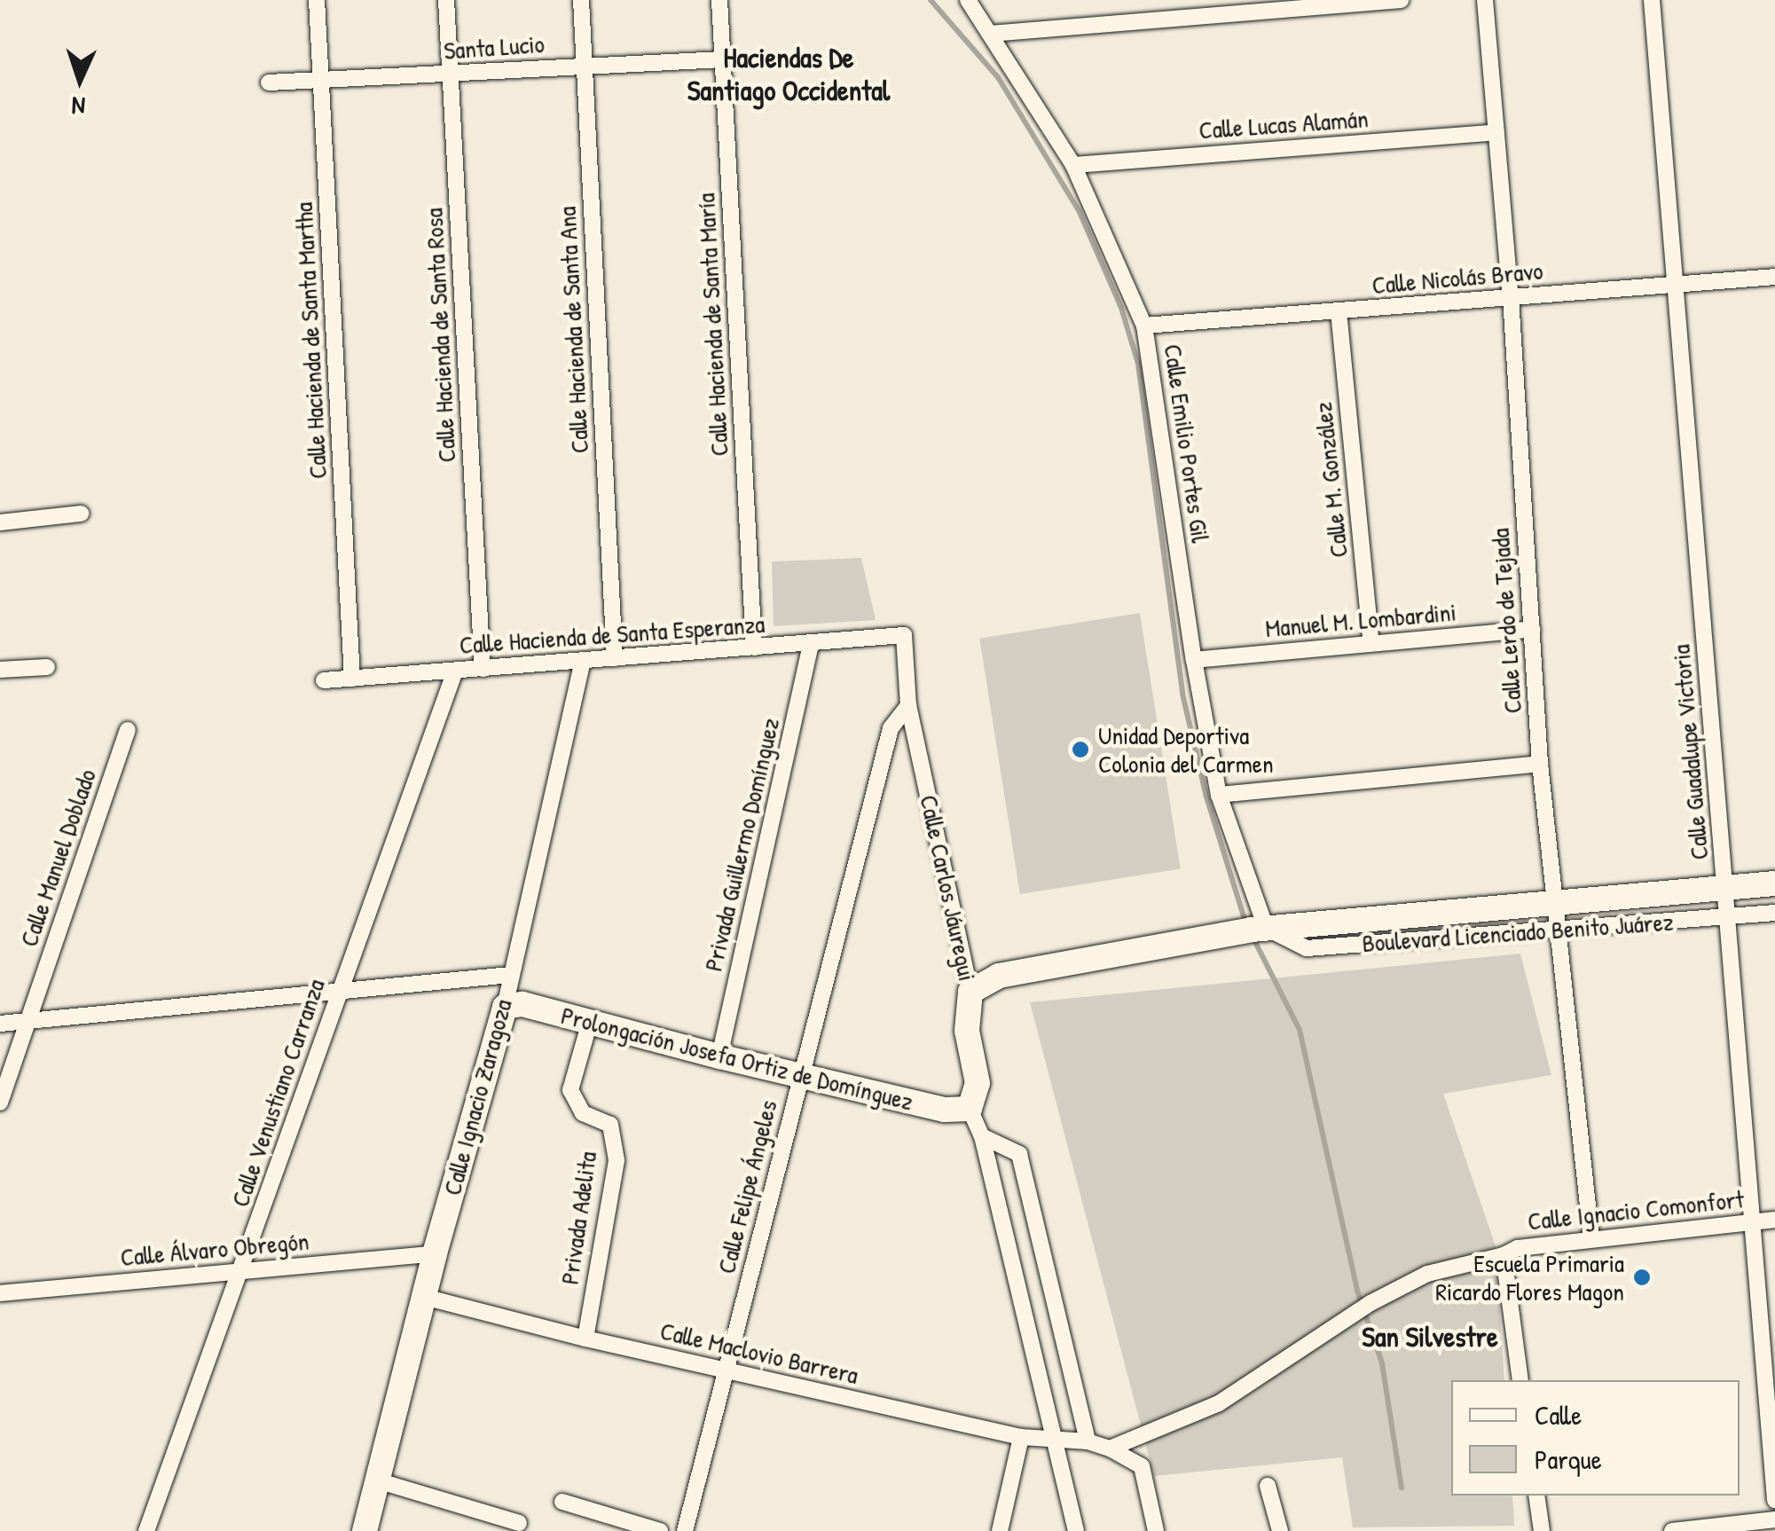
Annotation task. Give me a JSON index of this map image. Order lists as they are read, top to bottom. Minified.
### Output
{"streets":{"street":["Santa Lucio","Calle Lucas Alamán","Calle Nicolás Bravo","Calle Hacienda de Santa María","Calle Hacienda de Santa Ana","Calle Hacienda de Santa Rosa","Calle Hacienda de Santa Martha","Calle Emilio Portes Gil","Calle M. González","Manuel M. Lombardini","Calle Lerdo de Tejada","Calle Hacienda de Santa Esperanza","Calle Guadalupe Victoria","Privada Guillermo Domínguez","Calle Manuel Doblado","Calle Carlos Jáuregui","Boulevard Licenciado Benito Juárez","Prolongación Josefa Ortiz de Domínguez","Calle Venustiano Carranza","Calle Ignacio Zaragoza","Calle Felipe Ángeles","Calle Ignacio Comonfort","Privada Adelita","Calle Álvaro Obregón","Calle Maclovio Barrera"]},"crossings":[["Santa Lucio","Calle Hacienda de Santa María"],["Santa Lucio","Calle Hacienda de Santa Ana"],["Santa Lucio","Calle Hacienda de Santa Rosa"],["Santa Lucio","Calle Hacienda de Santa Martha"],["Calle Lucas Alamán","Calle Emilio Portes Gil"],["Calle Lucas Alamán","Calle Lerdo de Tejada"],["Calle Nicolás Bravo","Calle Emilio Portes Gil"],["Calle Nicolás Bravo","Calle M. González"],["Calle Nicolás Bravo","Calle Lerdo de Tejada"],["Calle Nicolás Bravo","Calle Guadalupe Victoria"],["Calle Hacienda de Santa María","Calle Hacienda de Santa Esperanza"],["Calle Hacienda de Santa Ana","Calle Hacienda de Santa Esperanza"],["Calle Hacienda de Santa Rosa","Calle Hacienda de Santa Esperanza"],["Calle Hacienda de Santa Martha","Calle Hacienda de Santa Esperanza"],["Calle Emilio Portes Gil","Manuel M. Lombardini"],["Calle Emilio Portes Gil","Boulevard Licenciado Benito Juárez"],["Calle M. González","Manuel M. Lombardini"],["Manuel M. Lombardini","Calle Lerdo de Tejada"],["Calle Lerdo de Tejada","Boulevard Licenciado Benito Juárez"],["Calle Lerdo de Tejada","Calle Ignacio Comonfort"],["Calle Hacienda de Santa Esperanza","Privada Guillermo Domínguez"],["Calle Hacienda de Santa Esperanza","Calle Carlos Jáuregui"],["Calle Hacienda de Santa Esperanza","Calle Venustiano Carranza"],["Calle Hacienda de Santa Esperanza","Calle Ignacio Zaragoza"],["Calle Guadalupe Victoria","Boulevard Licenciado Benito Juárez"],["Calle Guadalupe Victoria","Calle Ignacio Comonfort"],["Privada Guillermo Domínguez","Prolongación Josefa Ortiz de Domínguez"],["Calle Carlos Jáuregui","Prolongación Josefa Ortiz de Domínguez"],["Calle Carlos Jáuregui","Calle Felipe Ángeles"],["Prolongación Josefa Ortiz de Domínguez","Calle Ignacio Zaragoza"],["Prolongación Josefa Ortiz de Domínguez","Calle Felipe Ángeles"],["Prolongación Josefa Ortiz de Domínguez","Privada Adelita"],["Calle Venustiano Carranza","Calle Álvaro Obregón"],["Calle Ignacio Zaragoza","Calle Álvaro Obregón"],["Calle Ignacio Zaragoza","Calle Maclovio Barrera"],["Calle Felipe Ángeles","Calle Maclovio Barrera"],["Calle Ignacio Comonfort","Calle Maclovio Barrera"],["Privada Adelita","Calle Maclovio Barrera"]],"districts":["Haciendas De Santiago Occidental","San Silvestre"],"places":["Unidad Deportiva Colonia del Carmen","Escuela Primaria Ricardo Flores Magon"],"legend":["Calle","Parque"],"north":"bottom"}
